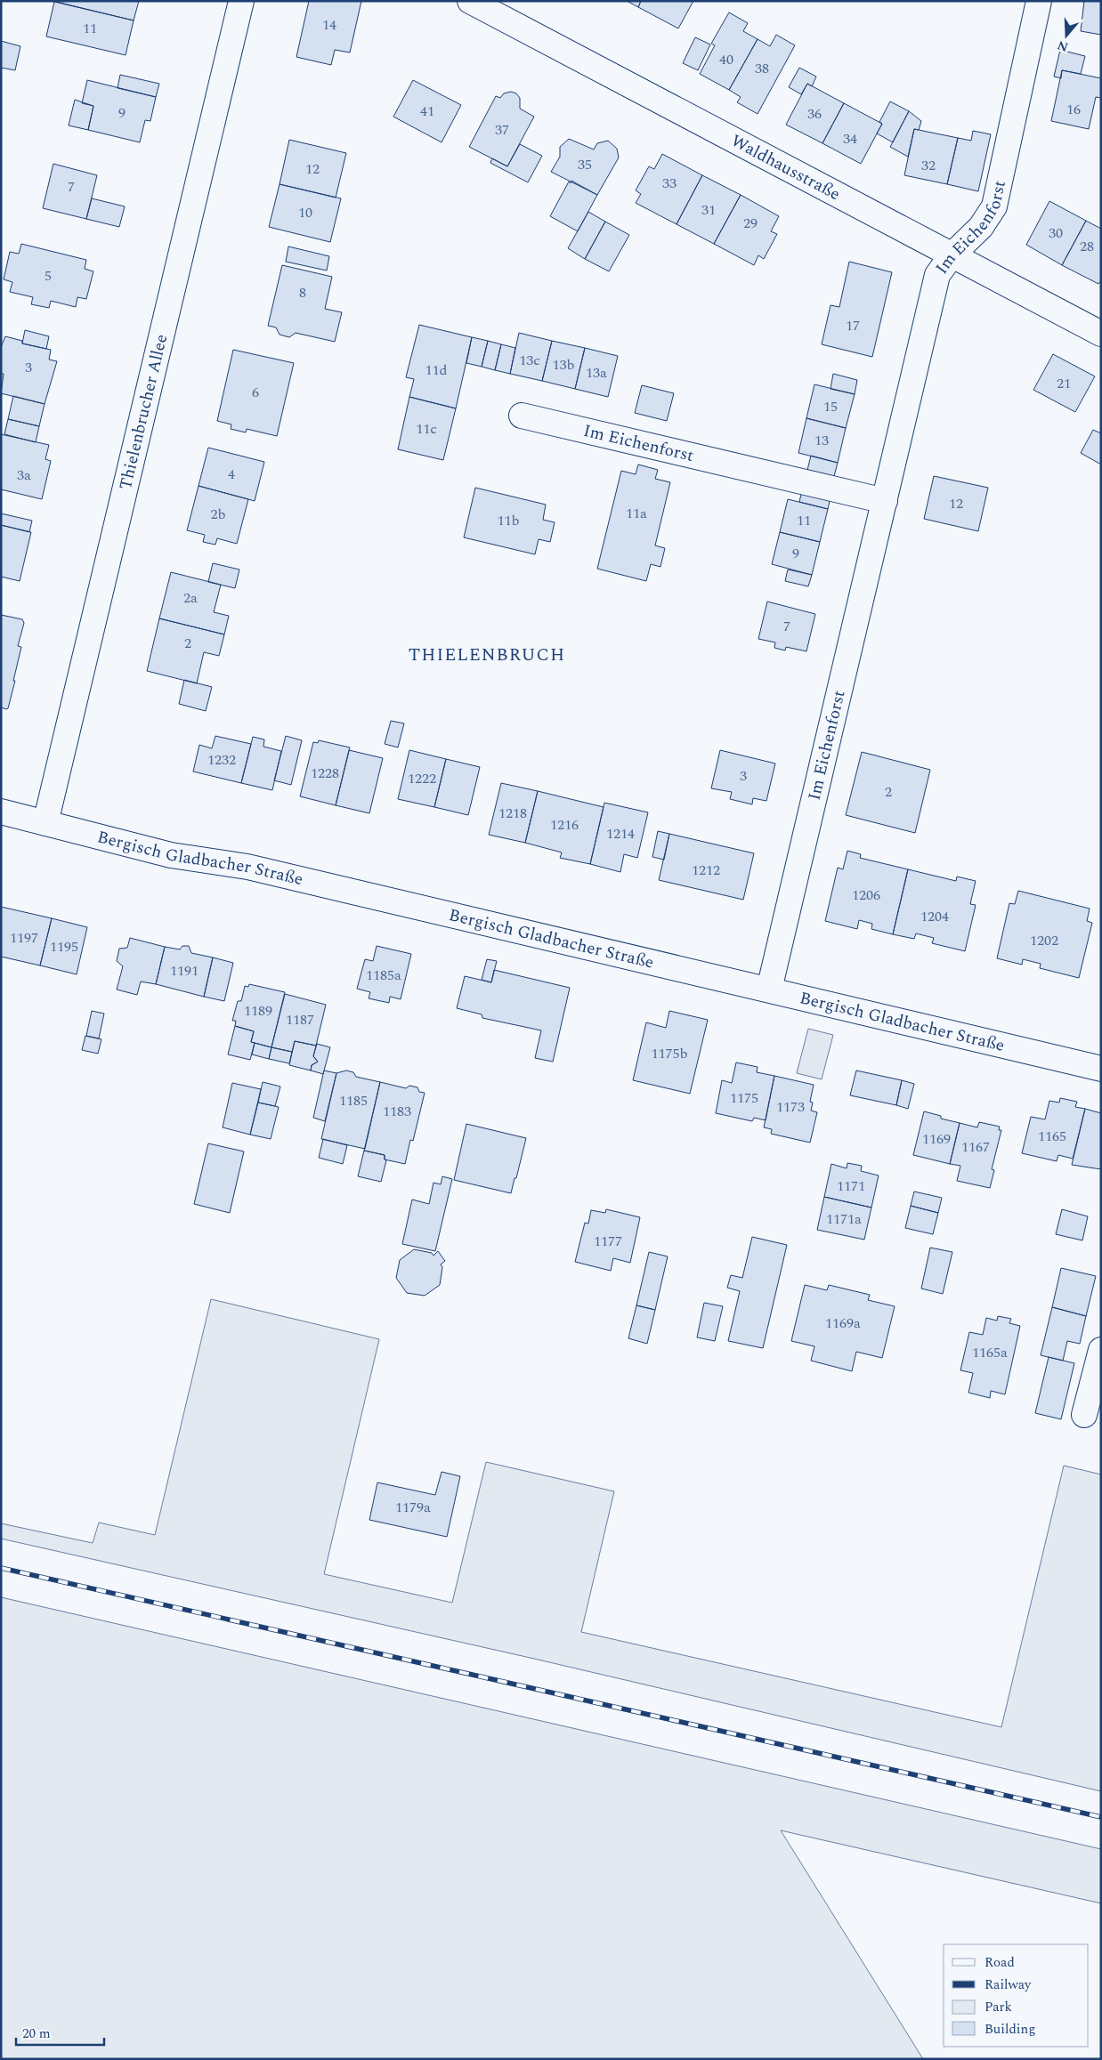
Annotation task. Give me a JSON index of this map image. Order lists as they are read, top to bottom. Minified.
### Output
{"streets":{"street":["Waldhausstraße","Im Eichenforst","Thielenbrucher Allee","Bergisch Gladbacher Straße"]},"crossings":[["Waldhausstraße","Im Eichenforst"],["Im Eichenforst","Bergisch Gladbacher Straße"],["Thielenbrucher Allee","Bergisch Gladbacher Straße"]],"districts":["THIELENBRUCH"],"house_numbers":["14","11","40","38","16","41","9","36","37","34","35","32","12","33","7","31","10","29","30","28","5","8","17","13c","13b","3","11d","13a","21","6","15","11c","13","4","3a","12","11a","2b","11b","11","9","2a","7","2","1232","1228","3","1222","2","1218","1216","1214","1212","1206","1204","1197","1202","1195","1191","1185a","1189","1187","1175b","1175","1185","1173","1183","1165","1169","1167","1171","1171a","1177","1169a","1165a","1179a"],"legend":["Road","Railway","Park","Building"],"scale_bar":"20 m","north":"bottom"}
